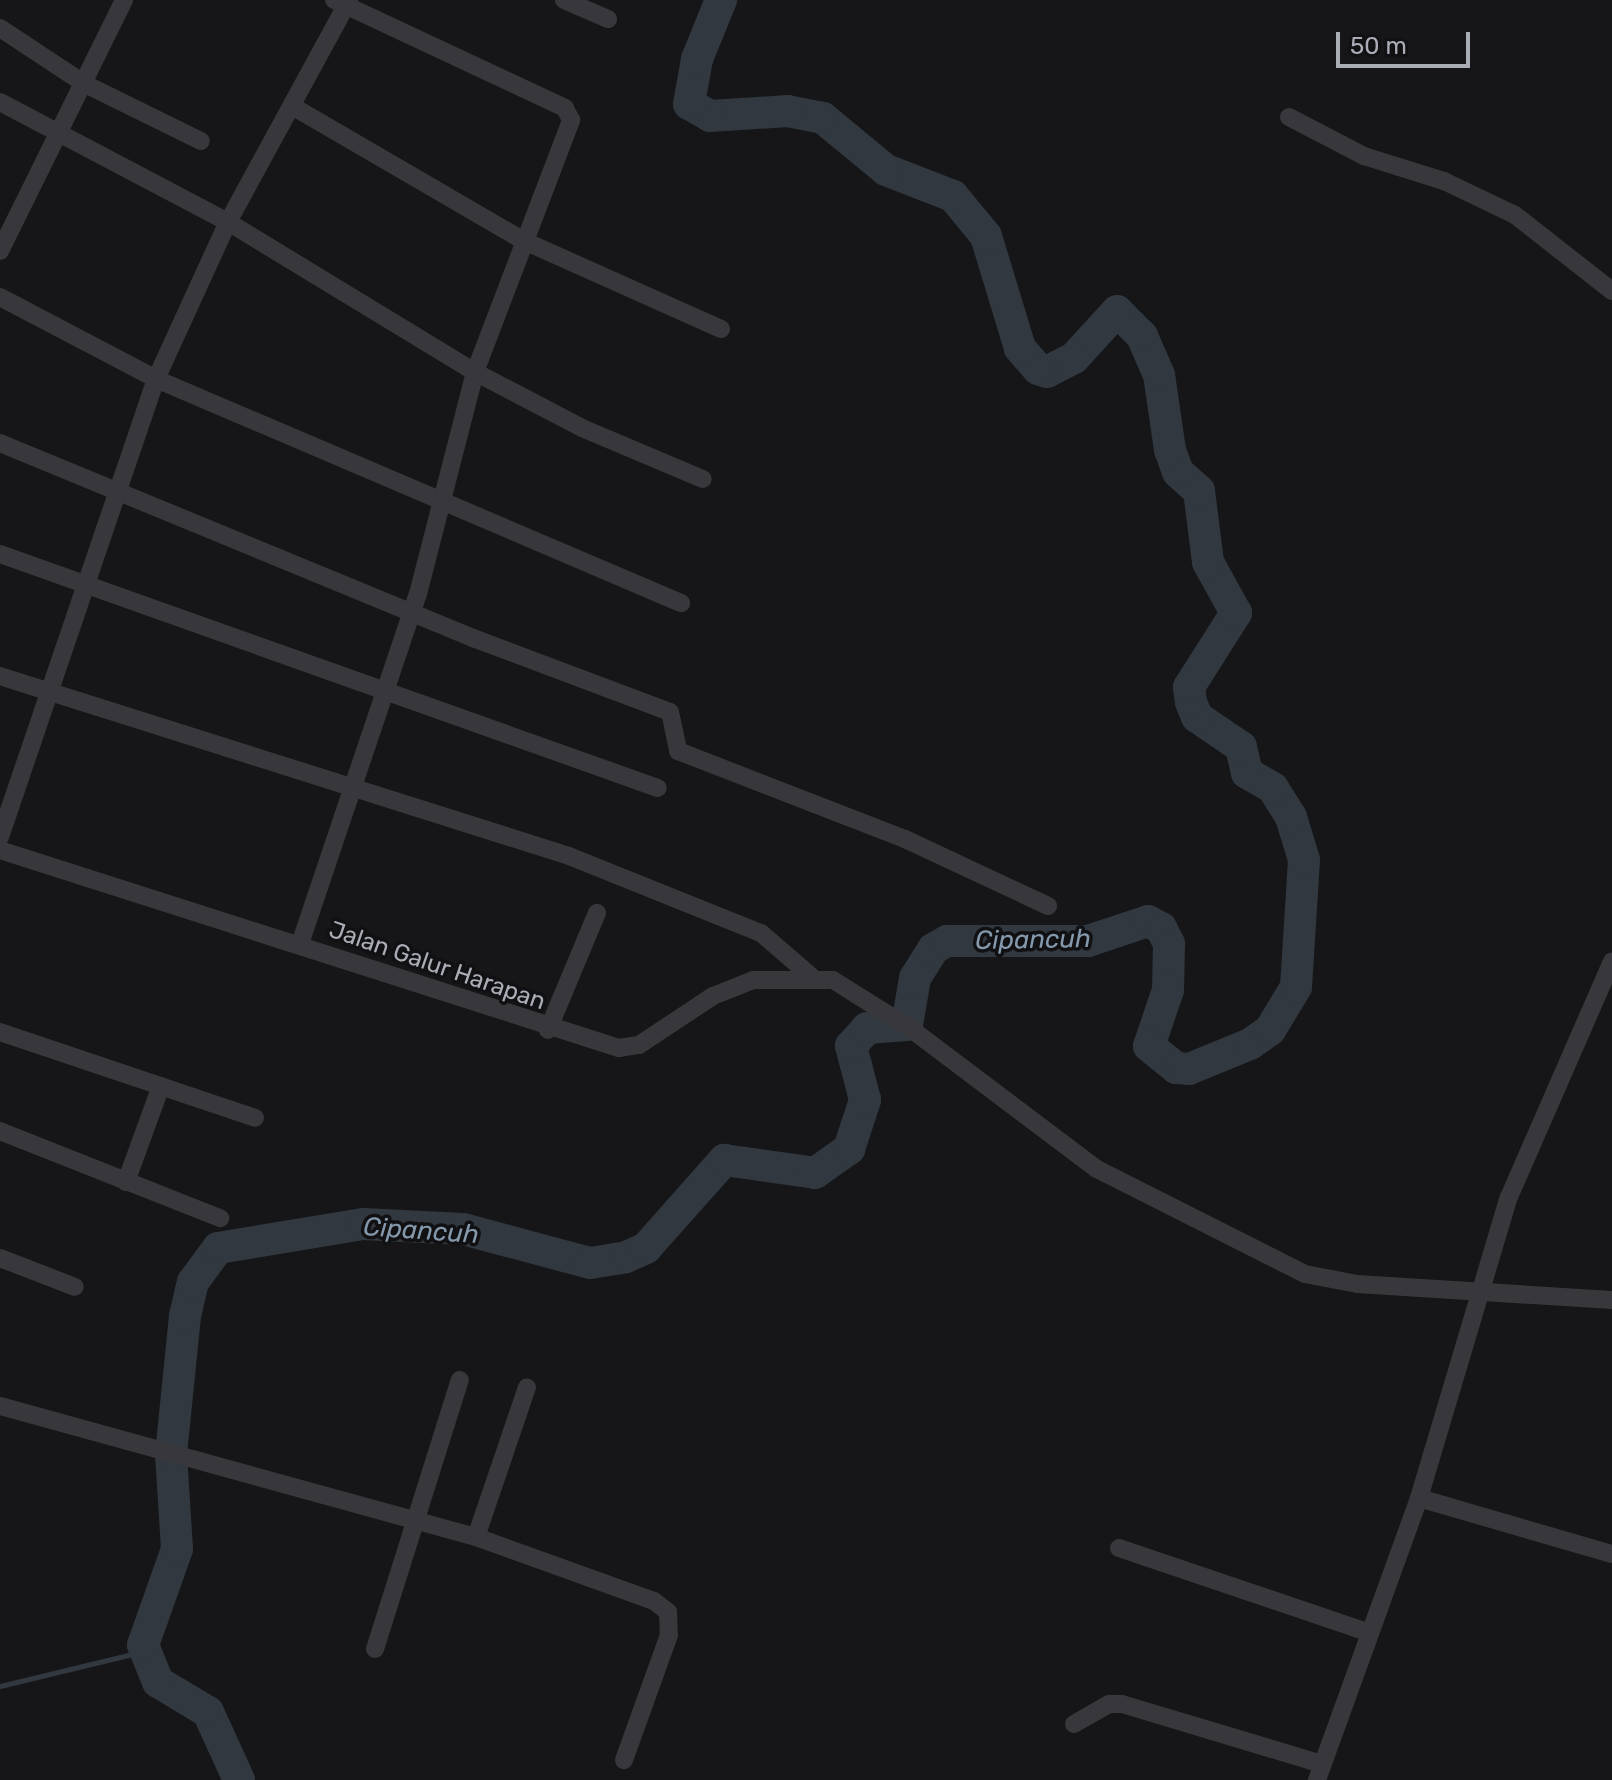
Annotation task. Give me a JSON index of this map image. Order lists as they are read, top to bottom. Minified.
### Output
{"streets":{"street":["Jalan Galur Harapan"]},"water":["Cipancuh"],"scale_bar":"50 m"}
